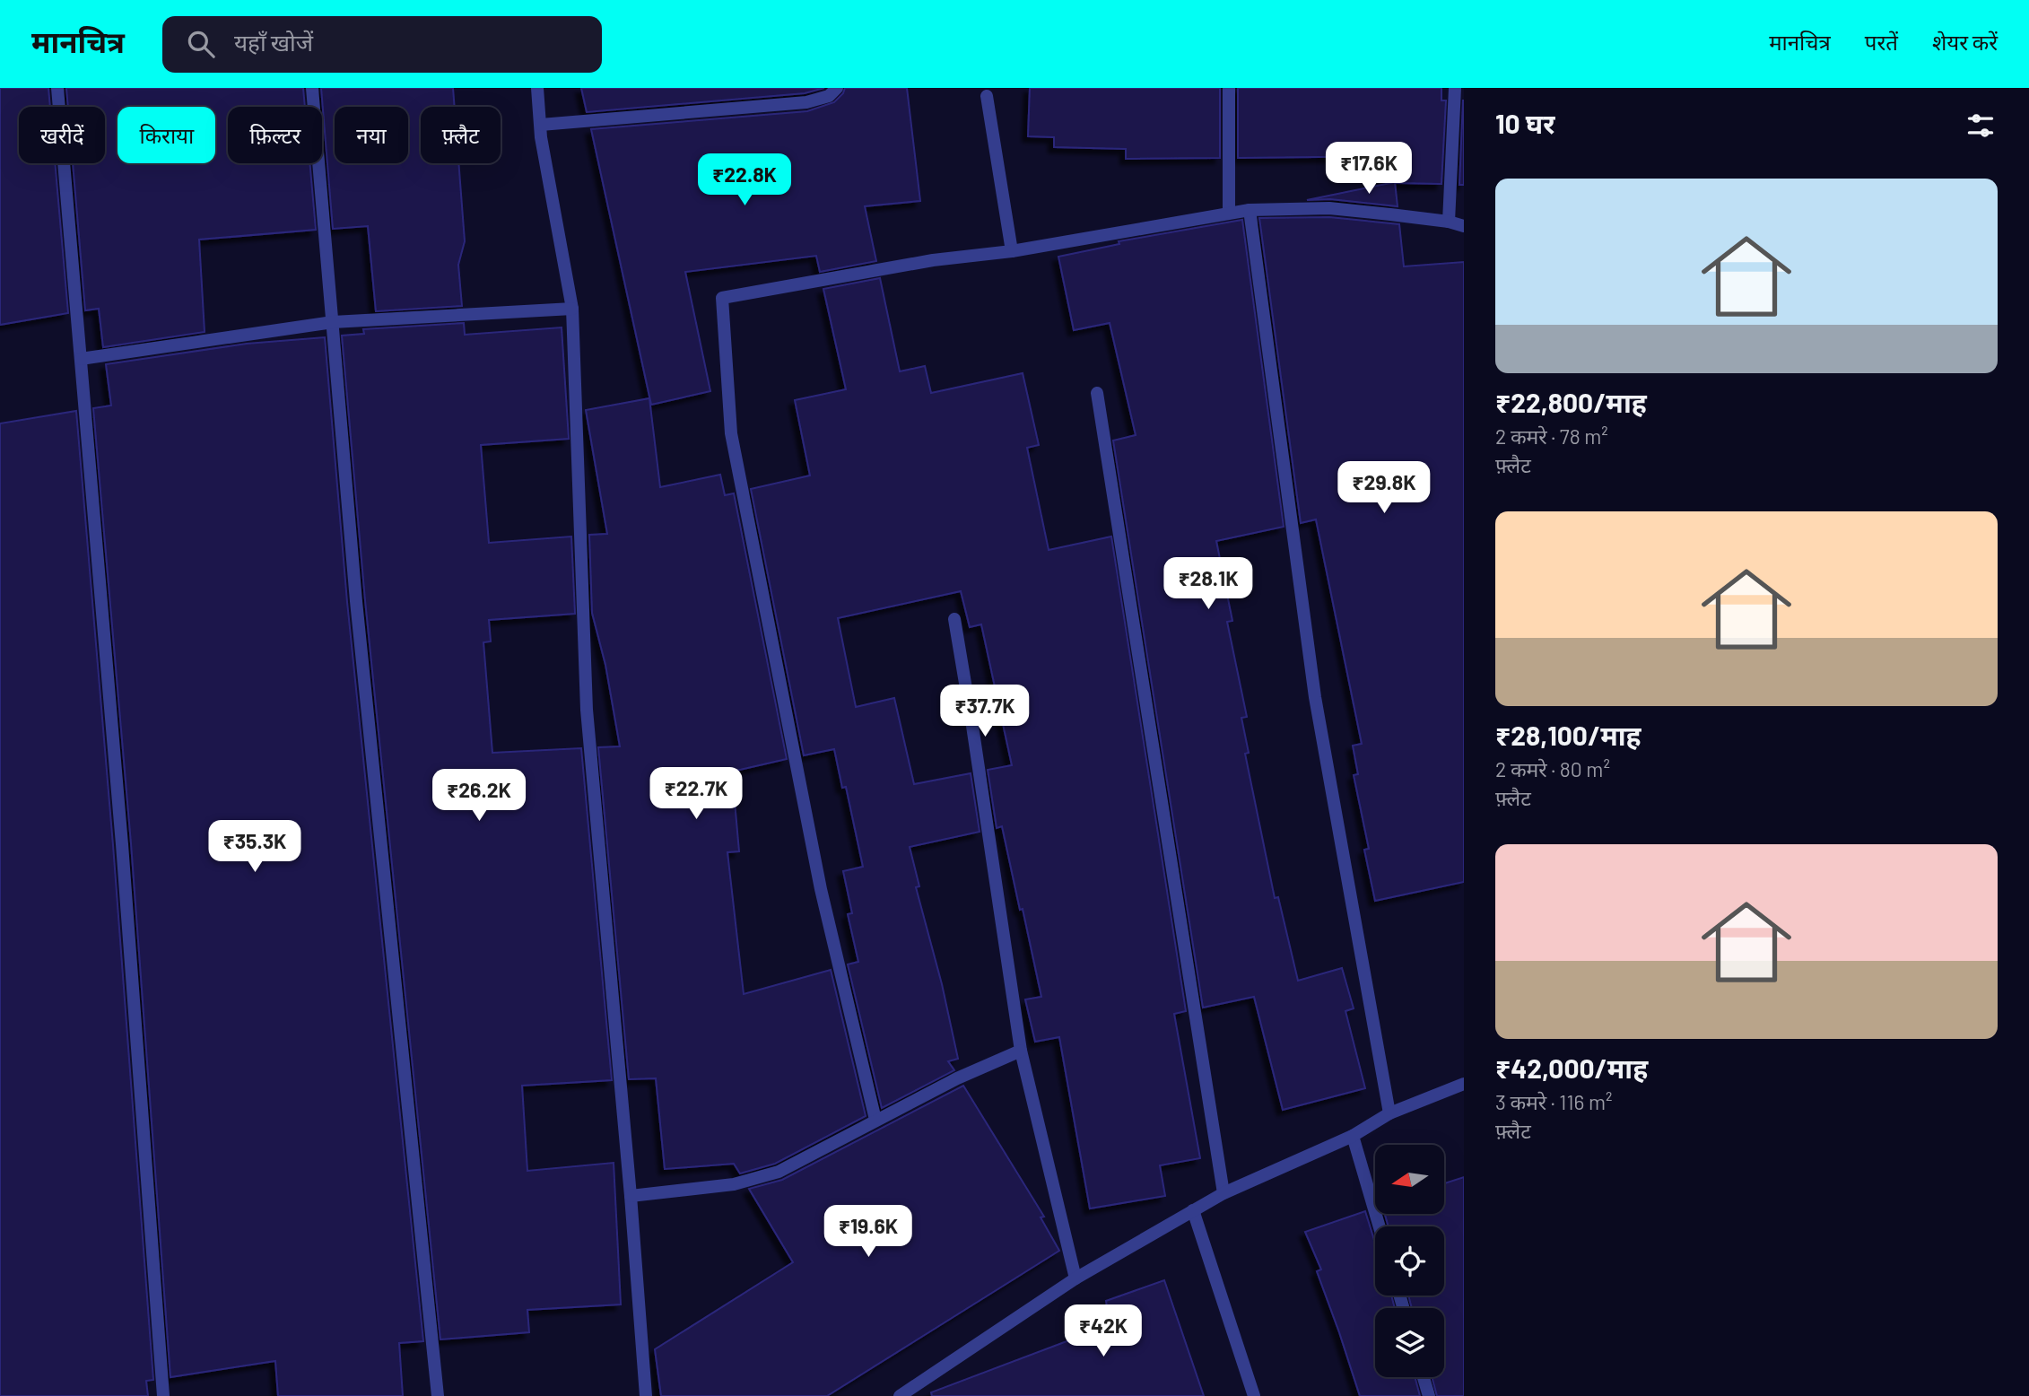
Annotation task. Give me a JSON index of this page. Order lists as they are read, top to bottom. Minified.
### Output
{"north":"left","page":{"header":"मानचित्र","search":"यहाँ खोजें","nav":["मानचित्र","परतें","शेयर करें"],"heading":"10 घर","chip":["खरीदें","किराया","फ़िल्टर","नया","फ़्लैट"],"price":["₹17.6K","₹22.8K","₹29.8K","₹28.1K","₹37.7K","₹22.7K","₹26.2K","₹35.3K","₹19.6K","₹42K"],"list":[{"name":"₹22,800/माह","note":"2 कमरे · 78 m² · फ़्लैट"},{"name":"₹28,100/माह","note":"2 कमरे · 80 m² · फ़्लैट"},{"name":"₹42,000/माह","note":"3 कमरे · 116 m² · फ़्लैट"}]}}
